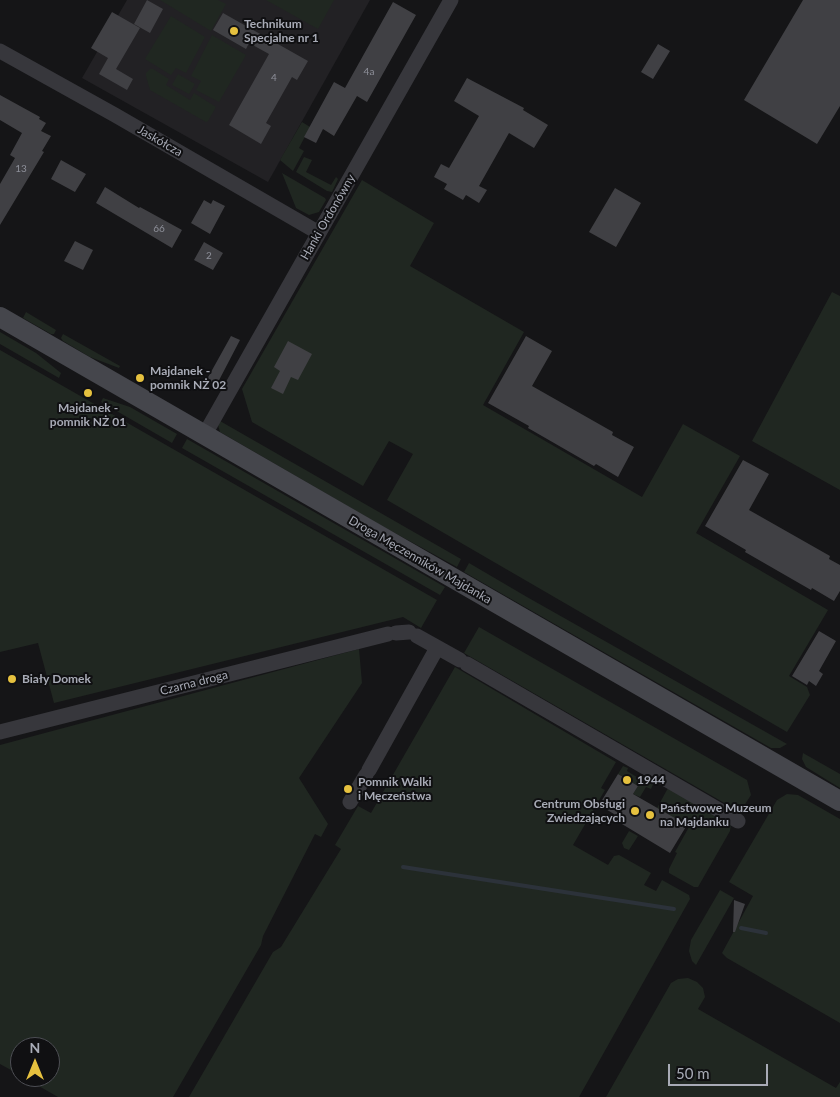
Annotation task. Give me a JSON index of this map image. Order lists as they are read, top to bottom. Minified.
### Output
{"streets":{"street":["Jaskółcza","Hanki Ordonówny","Droga Męczenników Majdanka","Czarna droga"]},"crossings":[["Jaskółcza","Hanki Ordonówny"],["Hanki Ordonówny","Droga Męczenników Majdanka"]],"places":["Technikum Specjalne nr 1","Majdanek - pomnik NŻ 02","Majdanek - pomnik NŻ 01","Biały Domek","1944","Pomnik Walki i Męczeństwa","Centrum Obsługi Zwiedzających","Państwowe Muzeum na Majdanku"],"house_numbers":["4a","4","13","66","2"],"scale_bar":"50 m","north":"top"}
